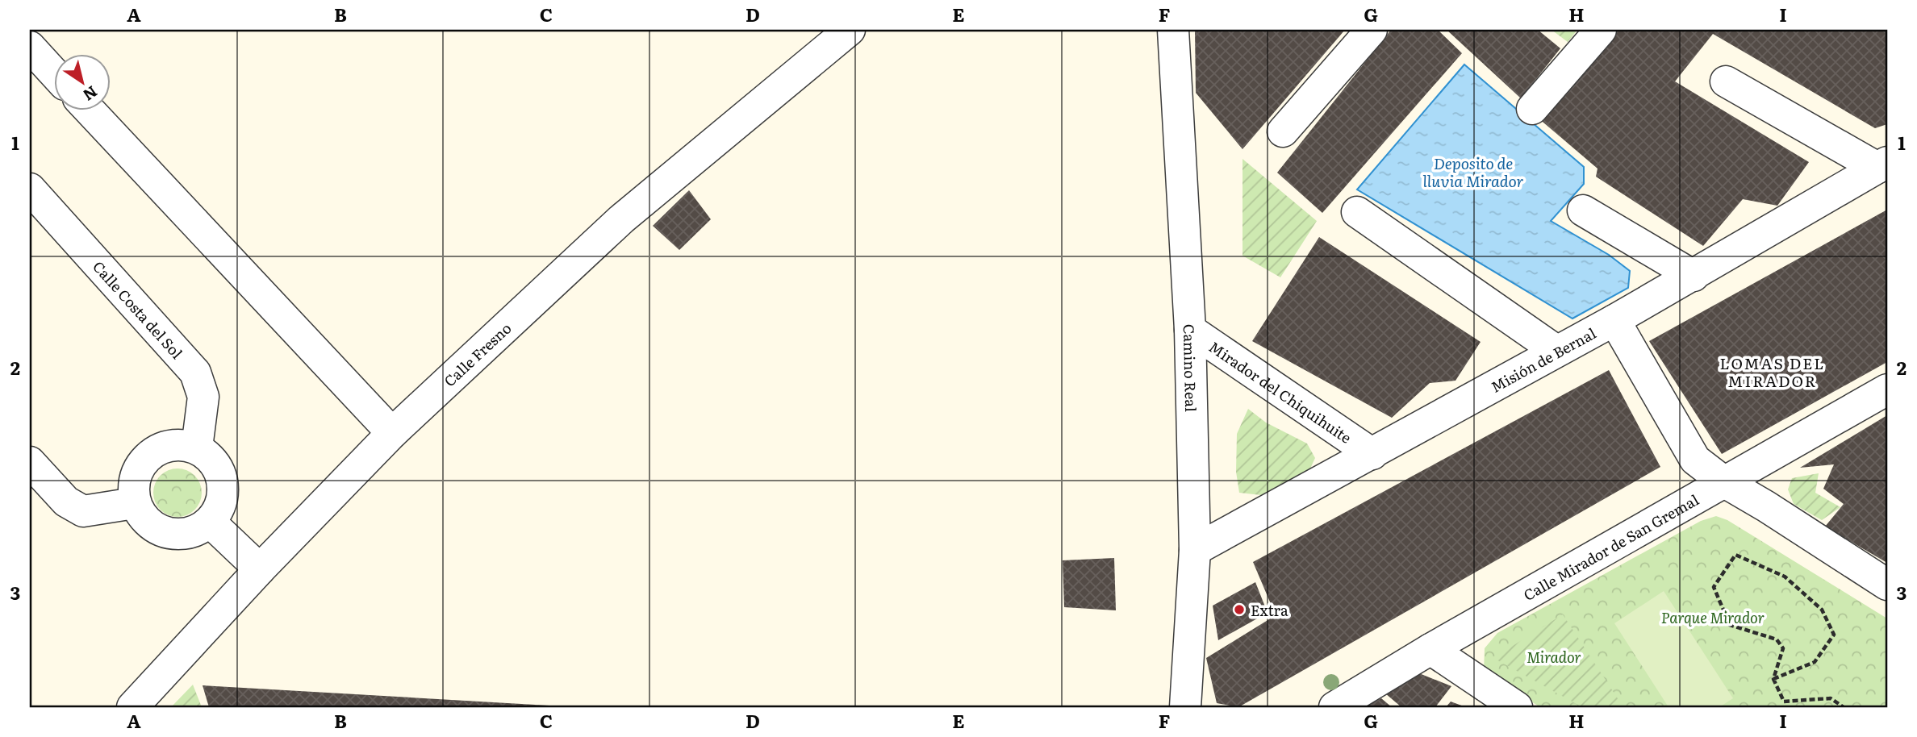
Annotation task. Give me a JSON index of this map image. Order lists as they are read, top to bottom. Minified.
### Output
{"streets":{"street":["Calle Costa del Sol","Calle Fresno","Misión de Bernal","Camino Real","Mirador del Chiquihuite","Calle Mirador de San Gremal"]},"crossings":[["Misión de Bernal","Camino Real"],["Misión de Bernal","Mirador del Chiquihuite"],["Camino Real","Mirador del Chiquihuite"]],"districts":["LOMAS DEL MIRADOR"],"water":["Deposito de lluvia Mirador"],"parks":["Parque Mirador","Mirador"],"places":["Extra"],"north":"bottom right","grid":{"columns":["A","B","C","D","E","F","G","H","I"],"rows":["1","2","3"]}}
